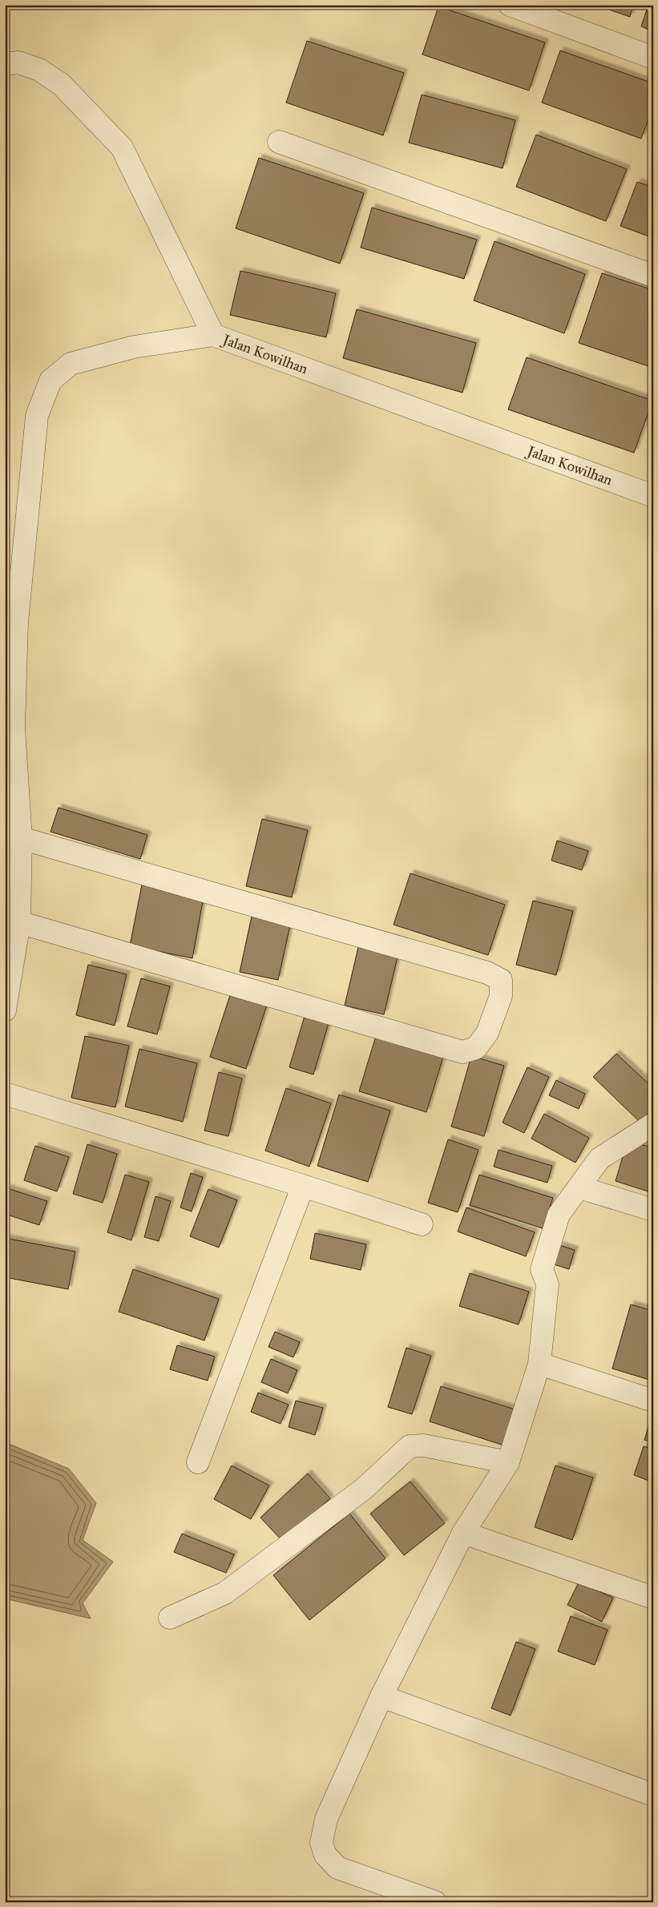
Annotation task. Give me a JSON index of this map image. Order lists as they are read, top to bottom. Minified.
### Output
{"streets":{"street":["Jalan Kowilhan"]}}
